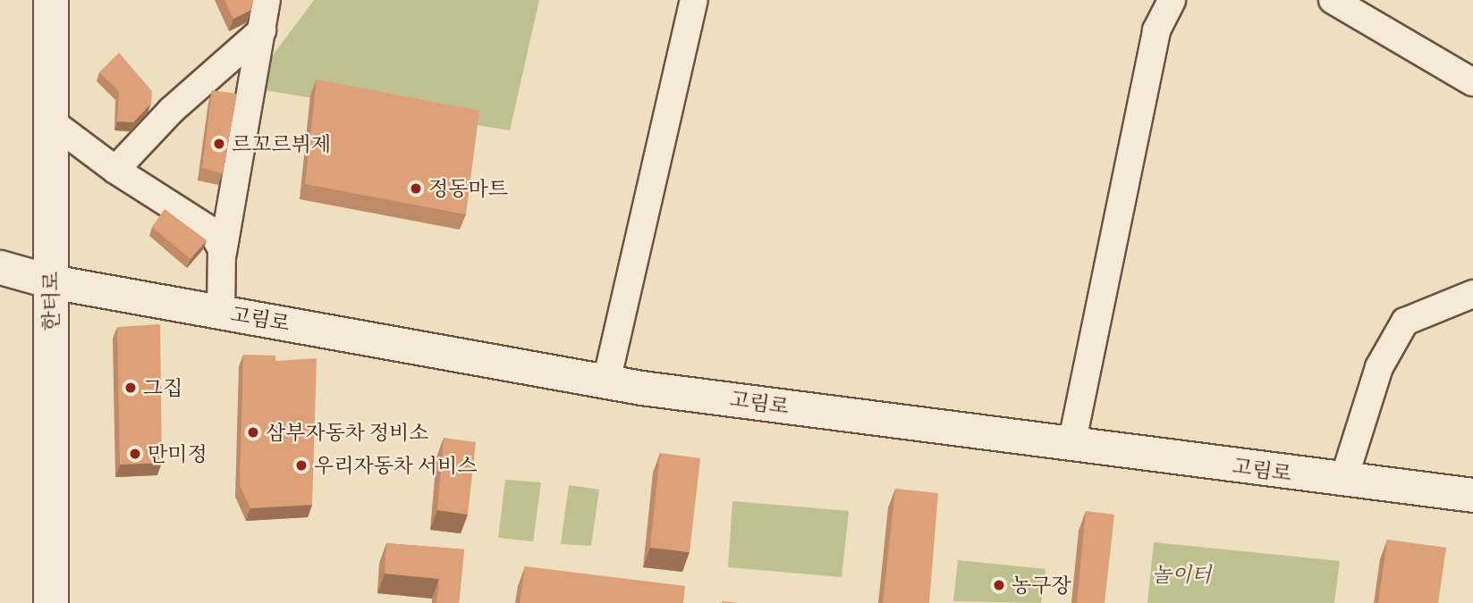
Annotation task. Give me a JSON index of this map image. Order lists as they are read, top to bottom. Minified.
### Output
{"streets":{"main road":["한터로"],"street":["고림로"]},"crossings":[["한터로","고림로"]],"parks":["놀이터"],"places":["르꼬르뷔제","정동마트","그집","삼부자동차 정비소","만미정","우리자동차 서비스","농구장"]}
